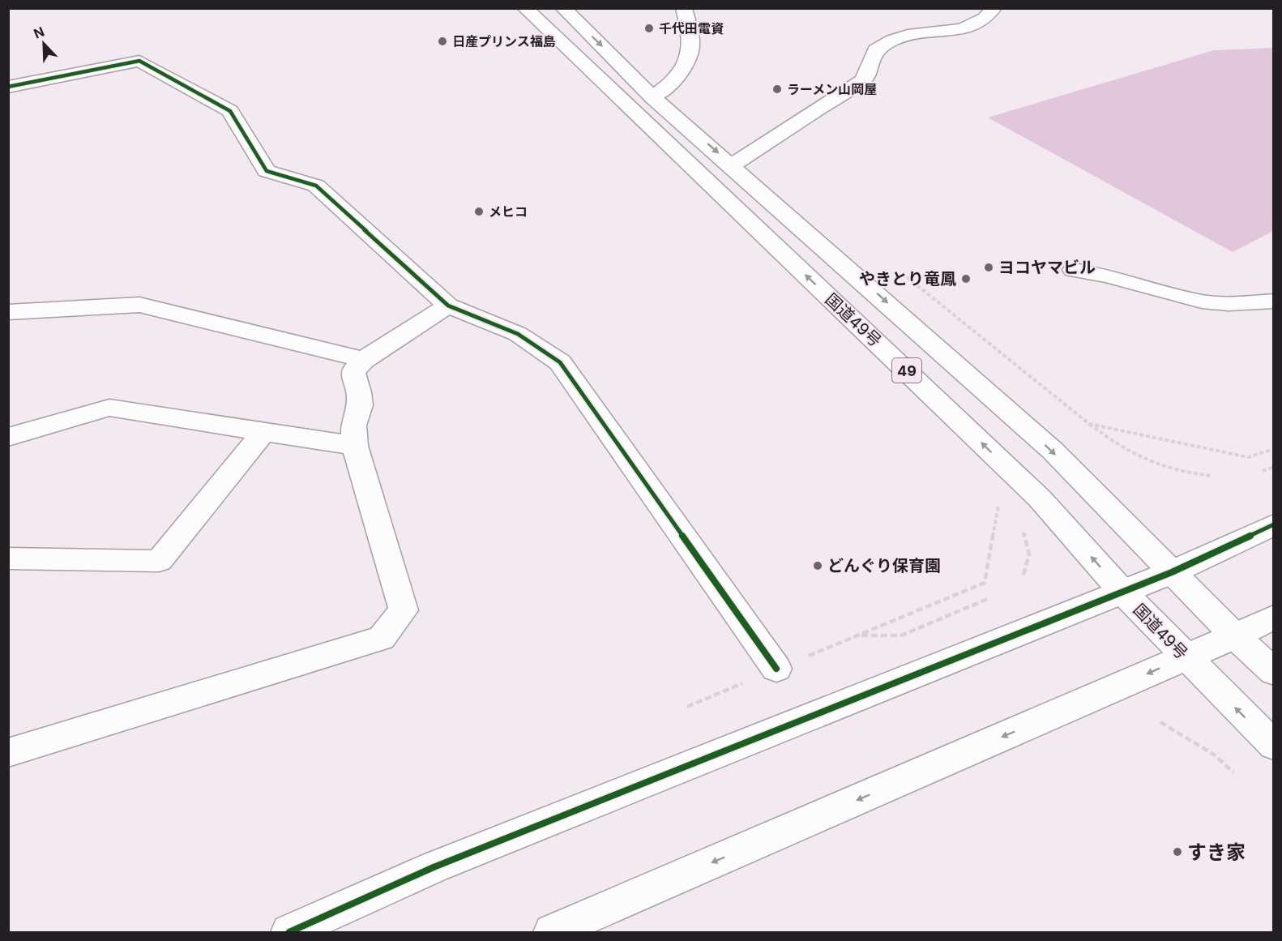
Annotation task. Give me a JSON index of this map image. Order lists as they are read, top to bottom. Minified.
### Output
{"streets":{"main road":["国道49号","49"]},"places":["千代田電資","日産プリンス福島","ラーメン山岡屋","メヒコ","ヨコヤマビル","やきとり竜鳳","どんぐり保育園","すき家"],"north":"top left"}
